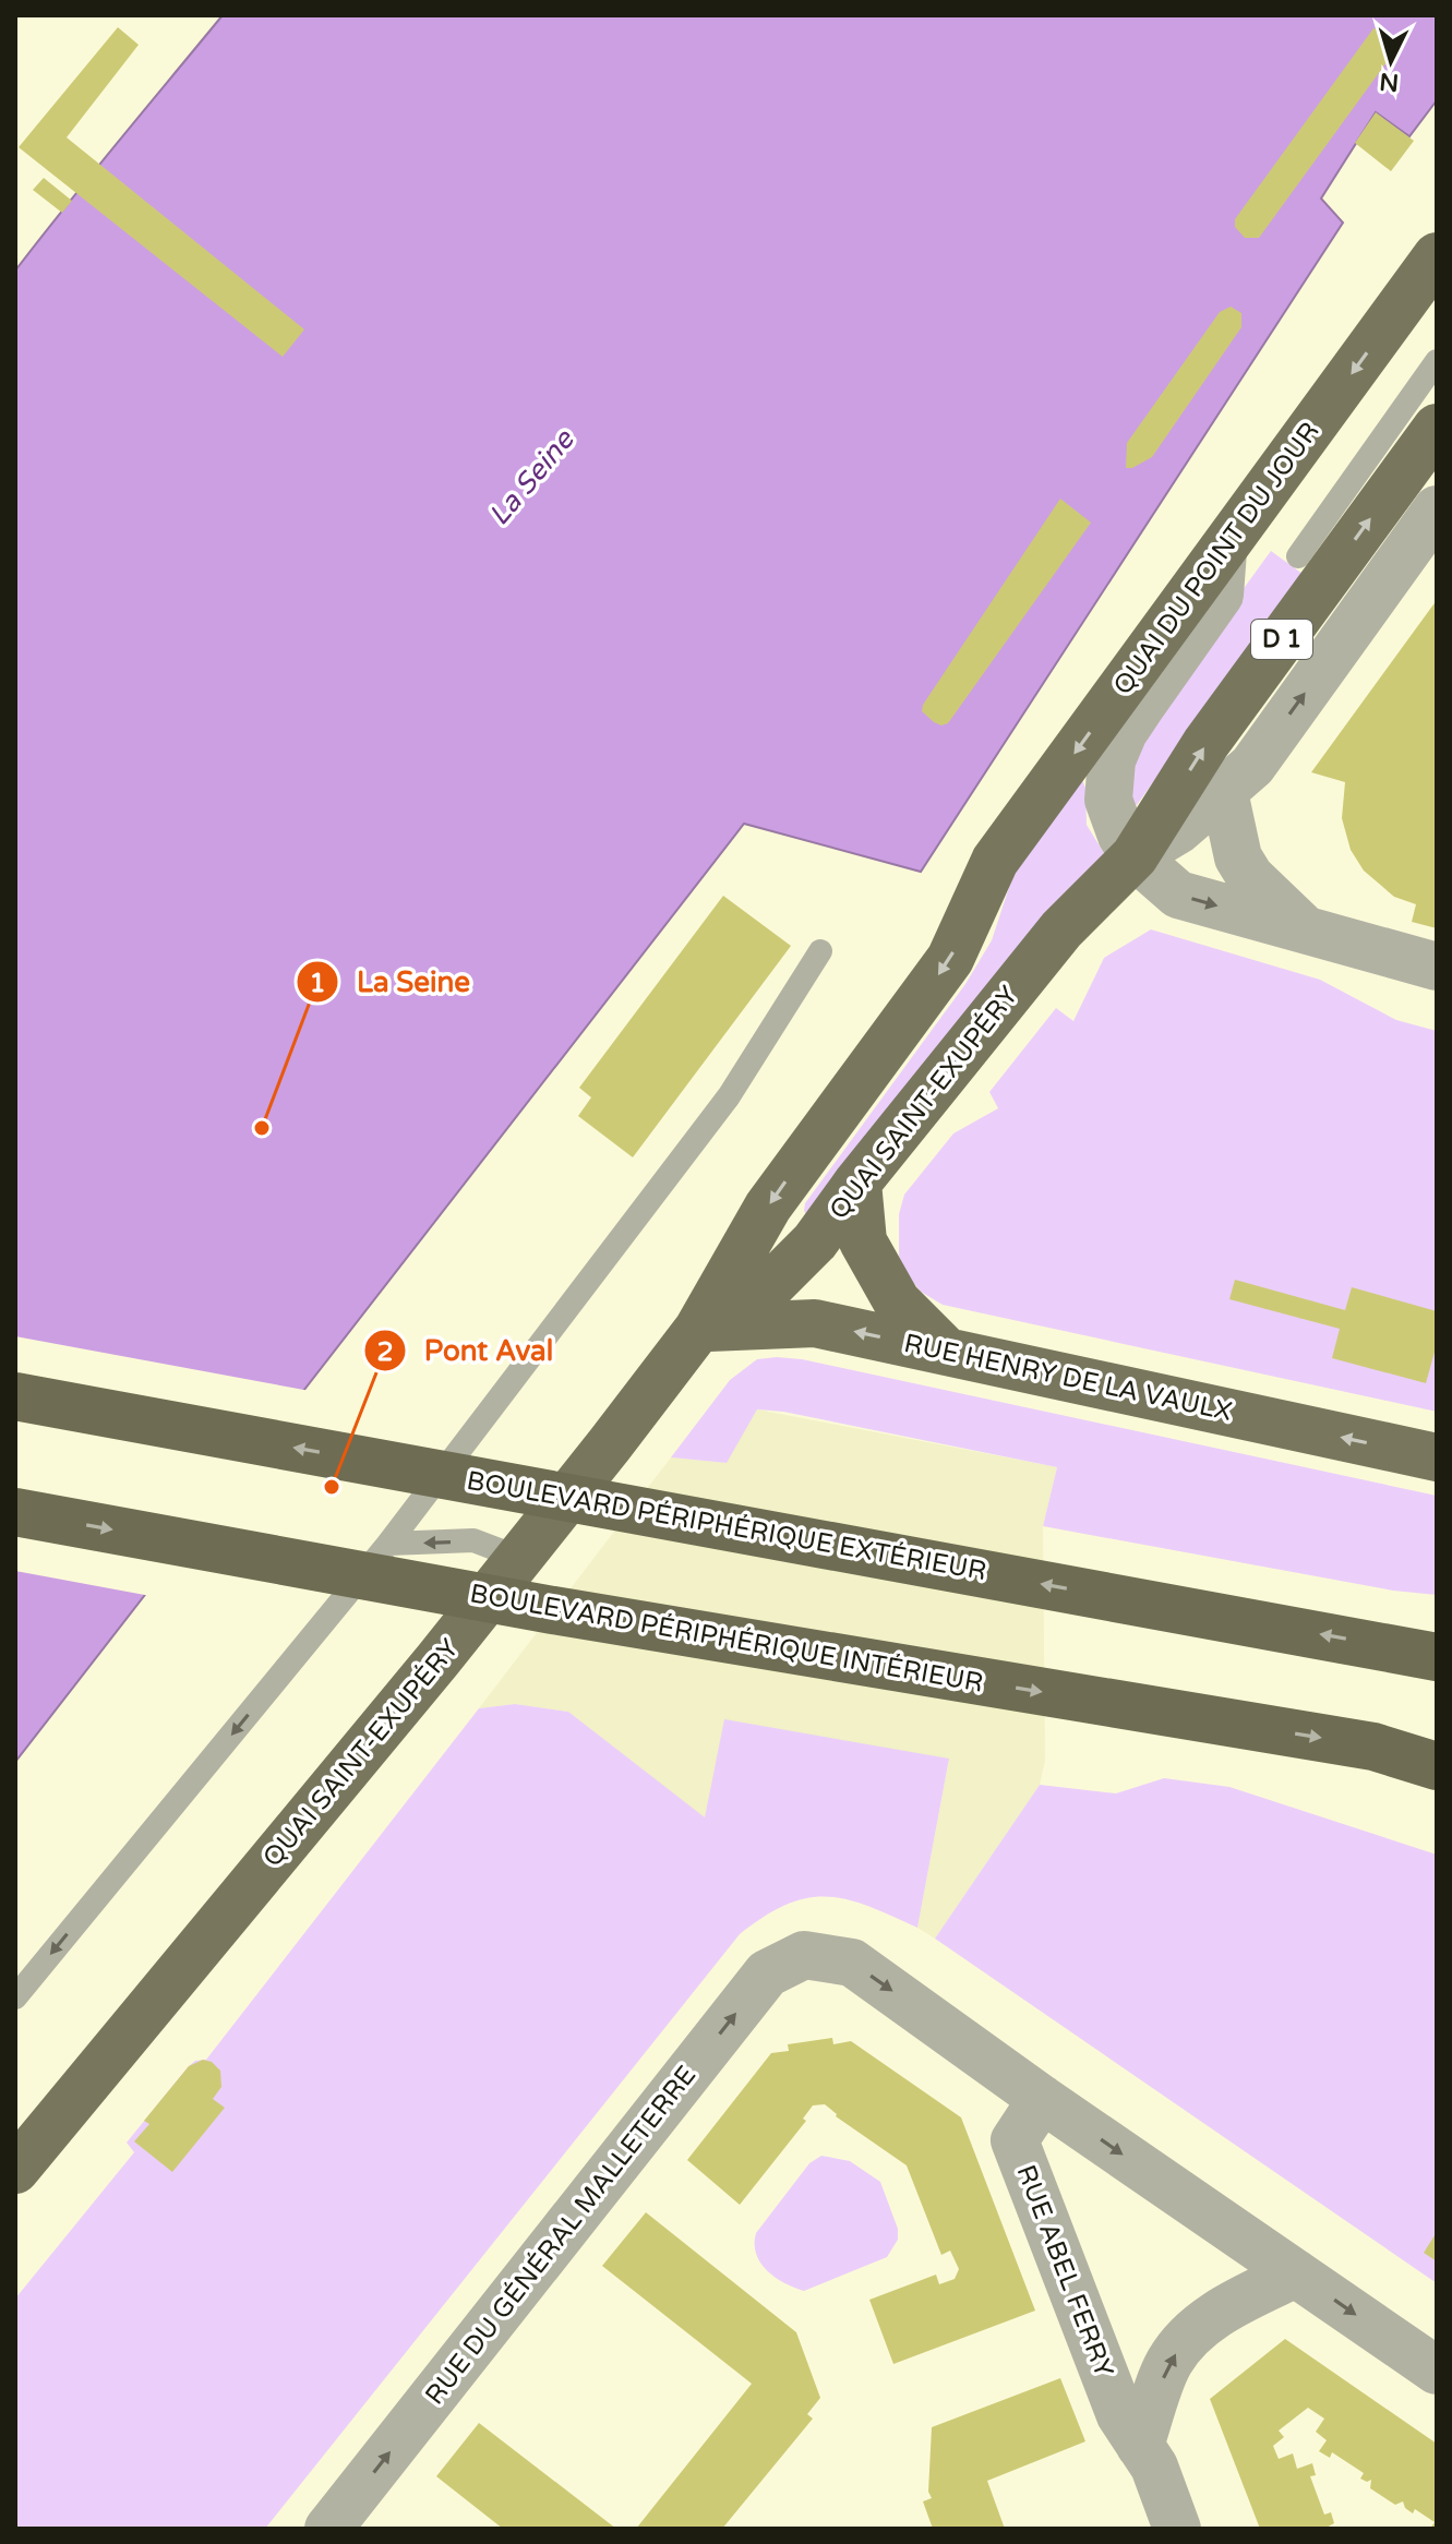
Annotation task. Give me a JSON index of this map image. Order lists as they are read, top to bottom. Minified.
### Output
{"streets":{"highway":["BOULEVARD PÉRIPHÉRIQUE EXTÉRIEUR","BOULEVARD PÉRIPHÉRIQUE INTÉRIEUR"],"main road":["QUAI DU POINT DU JOUR","D 1","QUAI SAINT-EXUPÉRY","RUE HENRY DE LA VAULX"],"street":["RUE DU GÉNÉRAL MALLETERRE","RUE ABEL FERRY"]},"crossings":[["QUAI DU POINT DU JOUR","QUAI SAINT-EXUPÉRY"],["D 1","QUAI SAINT-EXUPÉRY"],["QUAI SAINT-EXUPÉRY","RUE HENRY DE LA VAULX"],["RUE DU GÉNÉRAL MALLETERRE","RUE ABEL FERRY"]],"one_way":["RUE HENRY DE LA VAULX","BOULEVARD PÉRIPHÉRIQUE EXTÉRIEUR","BOULEVARD PÉRIPHÉRIQUE INTÉRIEUR","RUE DU GÉNÉRAL MALLETERRE"],"water":["La Seine"],"places":["La Seine","Pont Aval"],"north":"bottom"}
